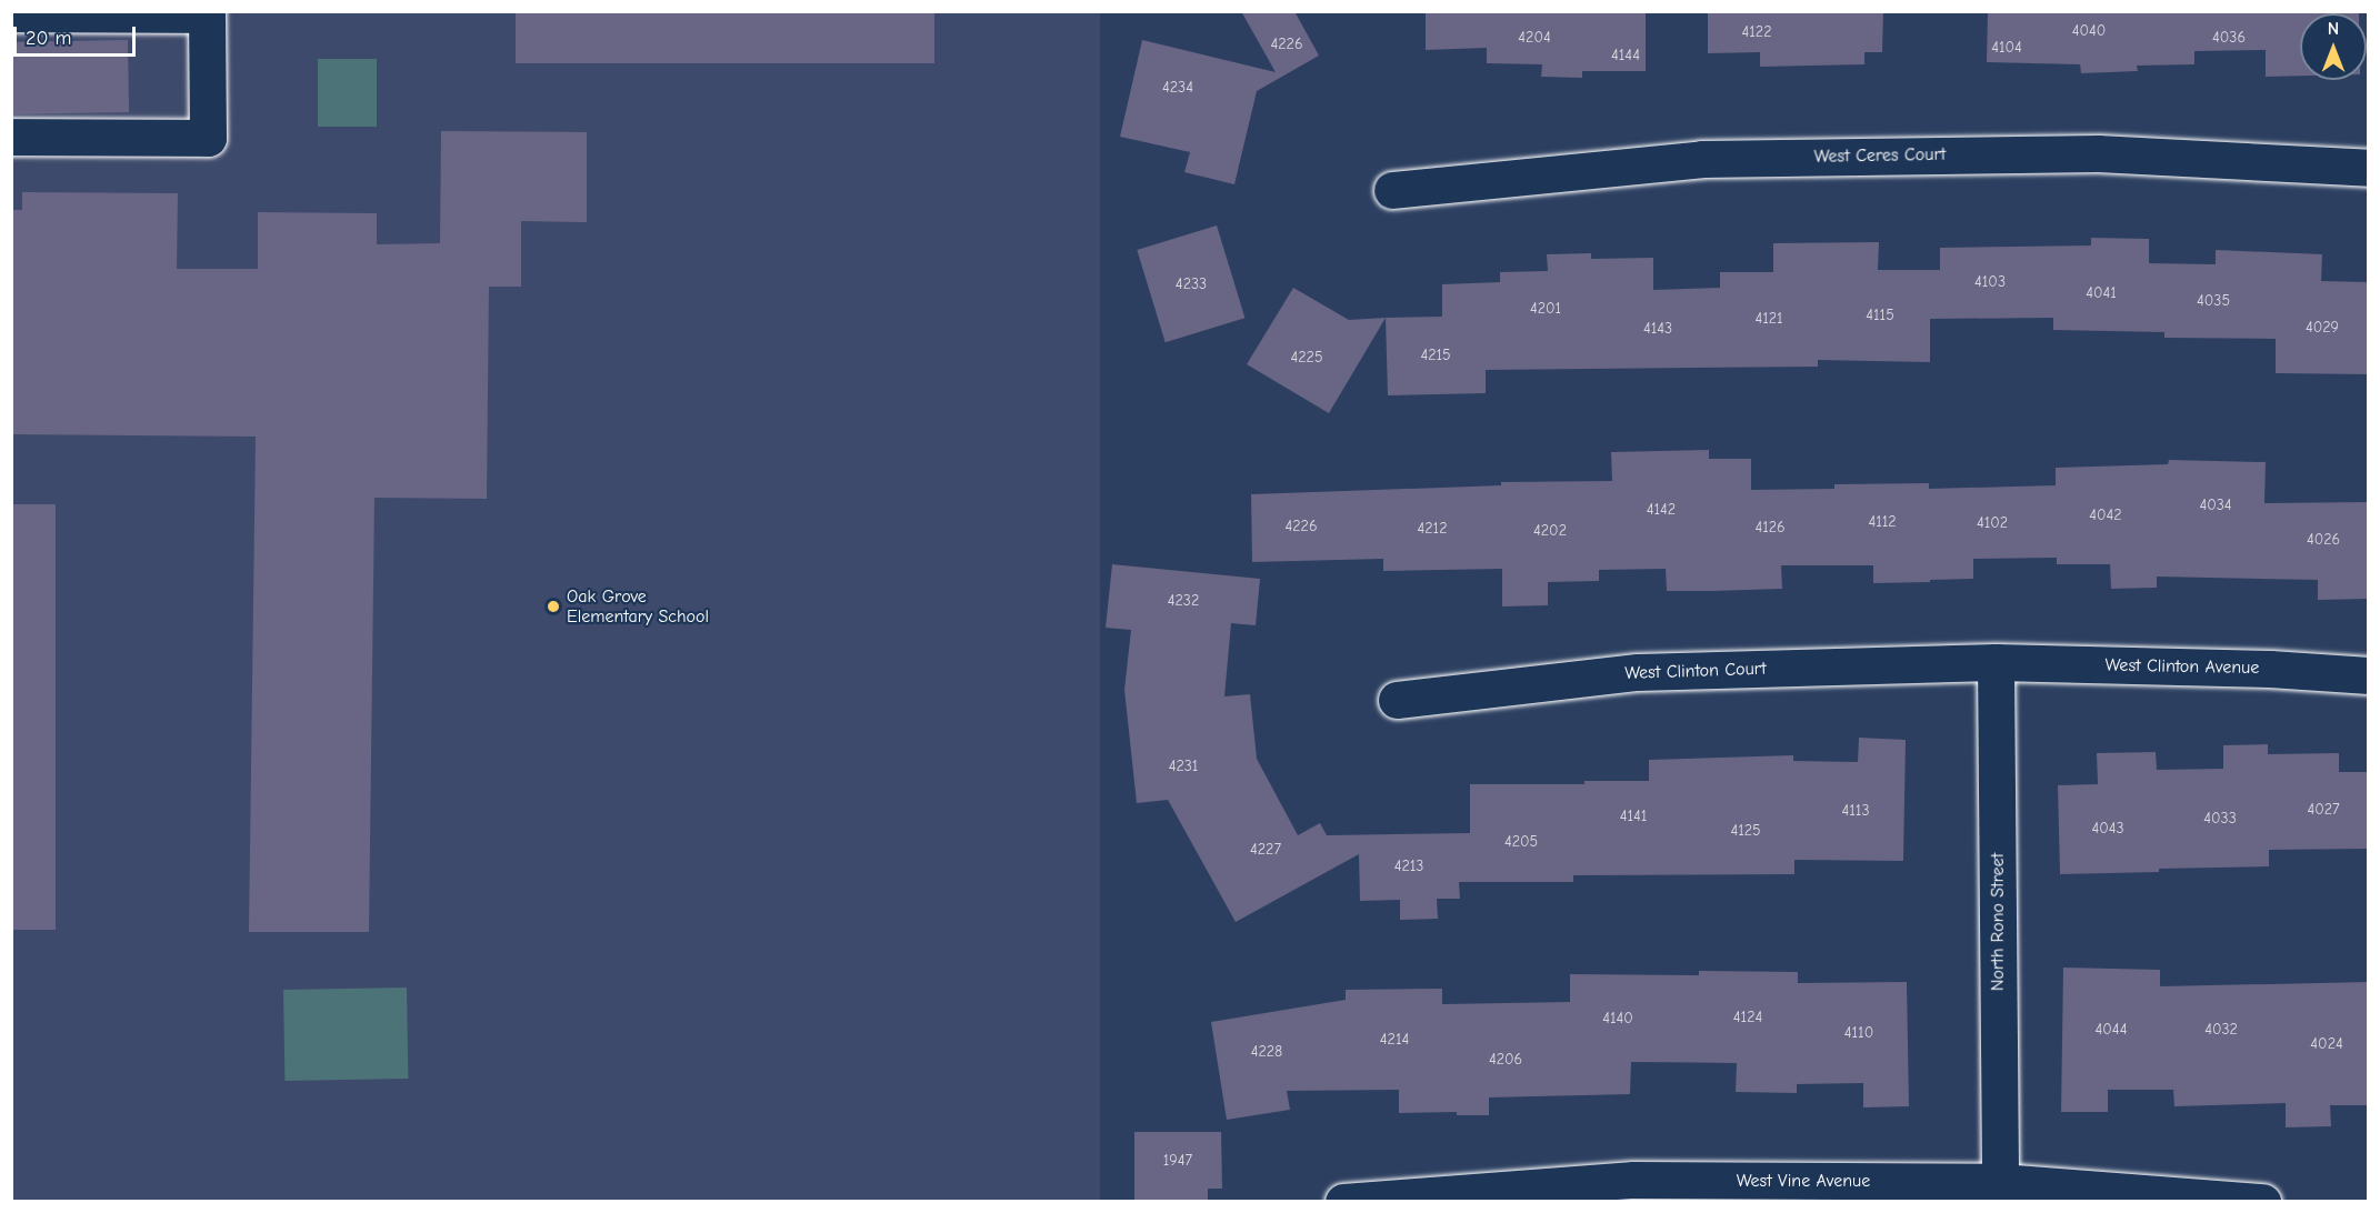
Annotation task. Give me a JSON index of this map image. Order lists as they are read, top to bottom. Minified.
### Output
{"streets":{"street":["West Ceres Court","West Clinton Avenue","West Clinton Court","North Rono Street","West Vine Avenue"]},"crossings":[["West Clinton Avenue","West Clinton Court"],["West Clinton Avenue","North Rono Street"],["West Clinton Court","North Rono Street"],["North Rono Street","West Vine Avenue"]],"places":["Oak Grove Elementary School"],"house_numbers":["4040","4122","4204","4036","4226","4104","4144","4234","4103","4233","4041","4035","4201","4115","4121","4029","4143","4215","4225","4034","4142","4042","4112","4102","4226","4126","4212","4202","4026","4232","4231","4027","4113","4141","4033","4043","4125","4205","4227","4213","4124","4140","4044","4032","4110","4214","4024","4228","4206","1947"],"scale_bar":"20 m","north":"top"}
